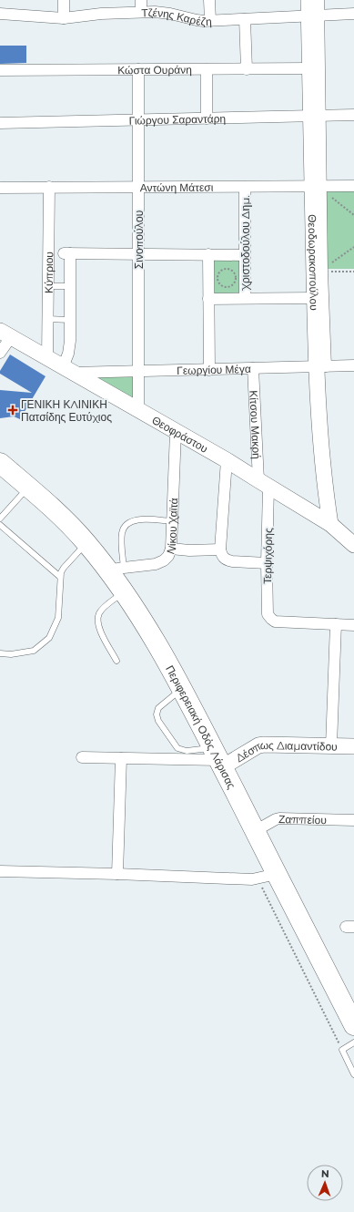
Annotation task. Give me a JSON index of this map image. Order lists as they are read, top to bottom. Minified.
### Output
{"streets":{"highway":["Περιφερειακή Οδός Λάρισας"],"street":["Τζένης Καρέζη","Κώστα Ουράνη","Γιώργου Σαραντάρη","Αντώνη Μάτεσι","Σινοπούλου","Χριστοδούλου Δημ.","Θεοδωρακοπούλου","Κύπριου","Γεωργίου Μέγα","Κίτσου Μακρή","Θεοφράστου","Νίκου Χαϊτά","Τερψιχόρης","Δέσπως Διαμαντίδου","Ζαππείου"]},"crossings":[["Τζένης Καρέζη","Θεοδωρακοπούλου"],["Κώστα Ουράνη","Σινοπούλου"],["Κώστα Ουράνη","Θεοδωρακοπούλου"],["Γιώργου Σαραντάρη","Σινοπούλου"],["Γιώργου Σαραντάρη","Θεοδωρακοπούλου"],["Αντώνη Μάτεσι","Σινοπούλου"],["Αντώνη Μάτεσι","Χριστοδούλου Δημ."],["Αντώνη Μάτεσι","Θεοδωρακοπούλου"],["Αντώνη Μάτεσι","Κύπριου"],["Σινοπούλου","Γεωργίου Μέγα"],["Σινοπούλου","Θεοφράστου"],["Θεοδωρακοπούλου","Γεωργίου Μέγα"],["Θεοδωρακοπούλου","Θεοφράστου"],["Κύπριου","Θεοφράστου"],["Γεωργίου Μέγα","Κίτσου Μακρή"],["Γεωργίου Μέγα","Θεοφράστου"],["Κίτσου Μακρή","Θεοφράστου"],["Κίτσου Μακρή","Τερψιχόρης"],["Θεοφράστου","Νίκου Χαϊτά"],["Θεοφράστου","Τερψιχόρης"],["Νίκου Χαϊτά","Περιφερειακή Οδός Λάρισας"],["Περιφερειακή Οδός Λάρισας","Δέσπως Διαμαντίδου"],["Περιφερειακή Οδός Λάρισας","Ζαππείου"]],"places":{"health":["ΓΕΝΙΚΗ ΚΛΙΝΙΚΗ Πατσίδης Ευτύχιος"]},"north":"top"}
